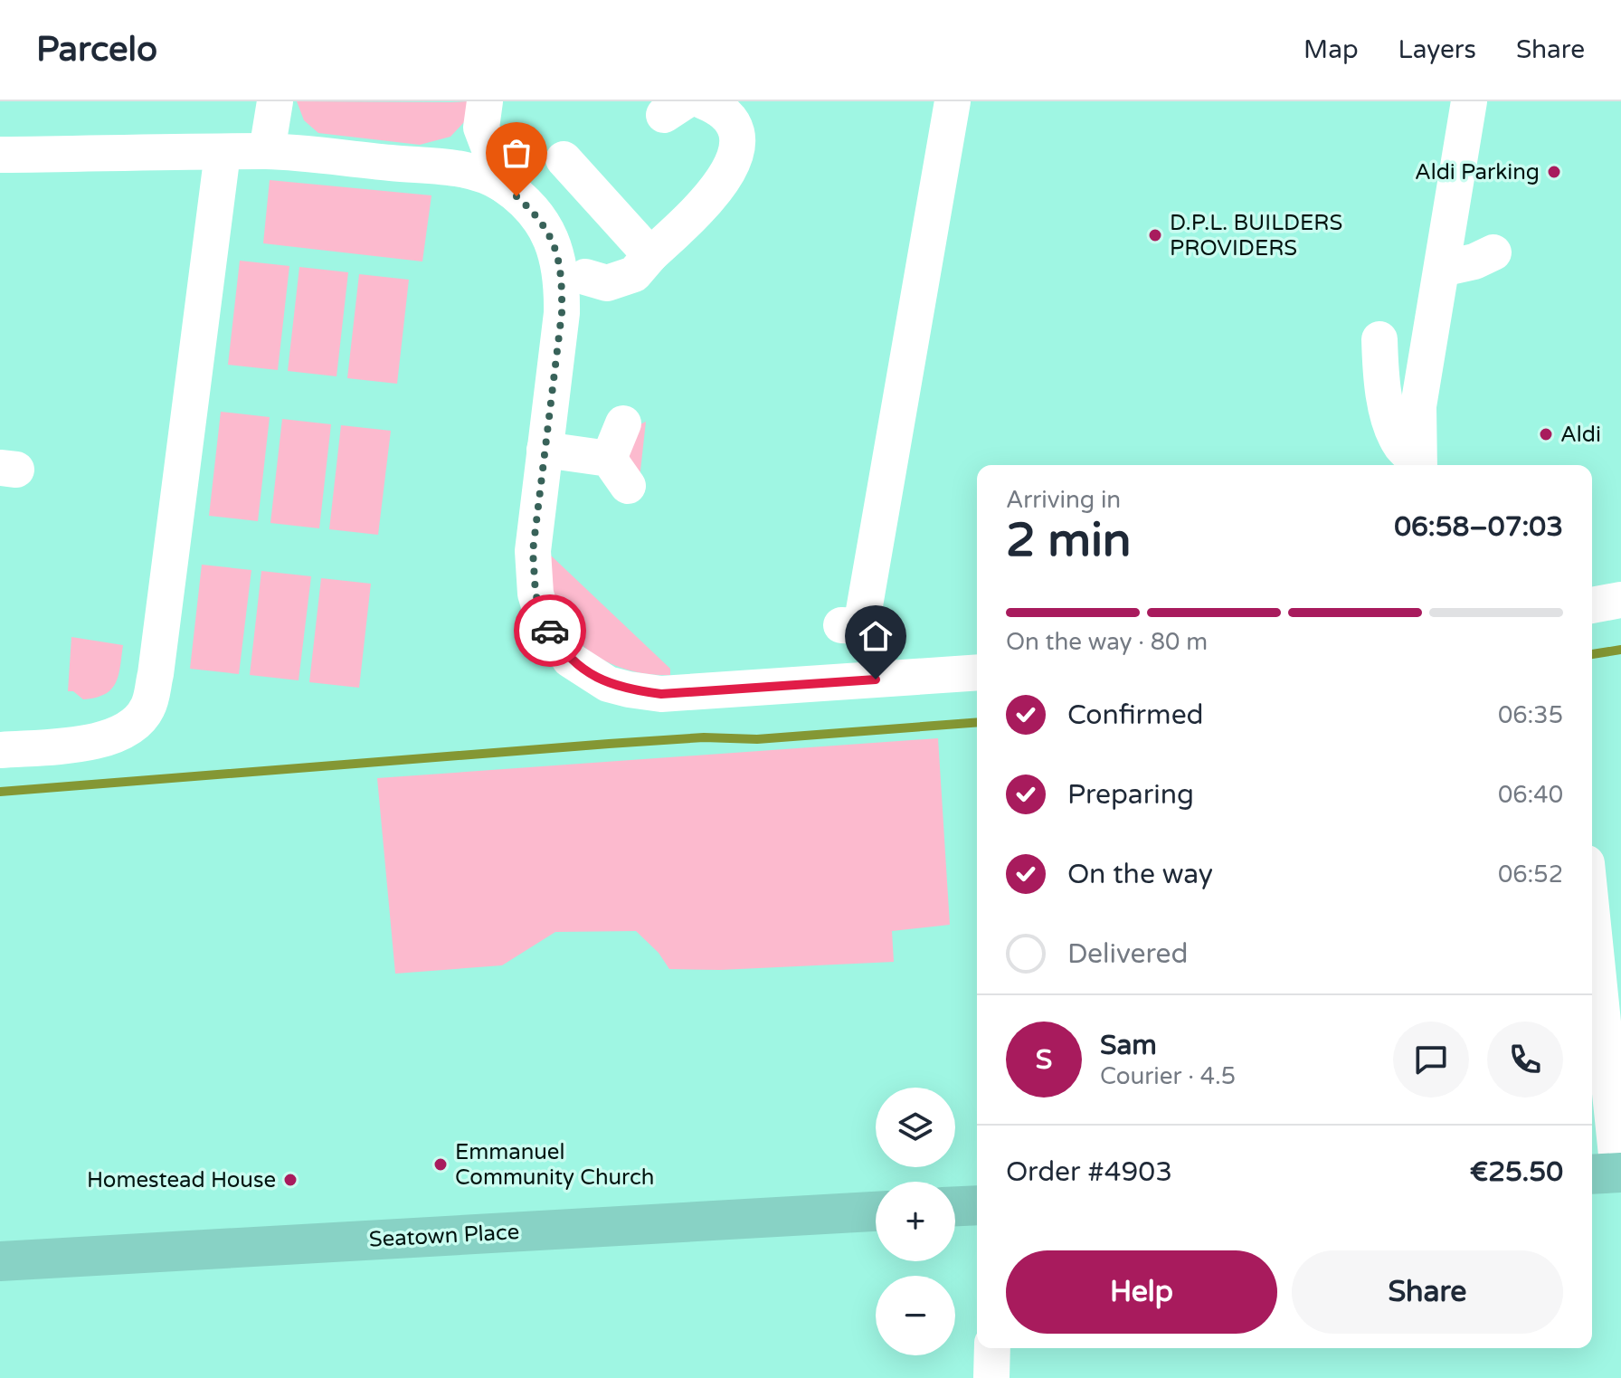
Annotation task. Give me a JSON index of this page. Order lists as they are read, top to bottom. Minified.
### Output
{"streets":{"main road":["Seatown Place"]},"places":["Aldi Parking","D.P.L. BUILDERS PROVIDERS","Aldi","Emmanuel Community Church","Homestead House"],"page":{"header":"Parcelo","nav":["Map","Layers","Share"],"heading":["2 min","Arriving in","06:58–07:03"],"panel":["Sam","Courier · 4.5","Order #4903","€25.50"],"bar":"On the way · 80 m","list":[["Confirmed","06:35"],["Preparing","06:40"],["On the way","06:52"],"Delivered"],"round":"S","map_buttons":["+","−"],"buttons":["Help","Share"]}}
